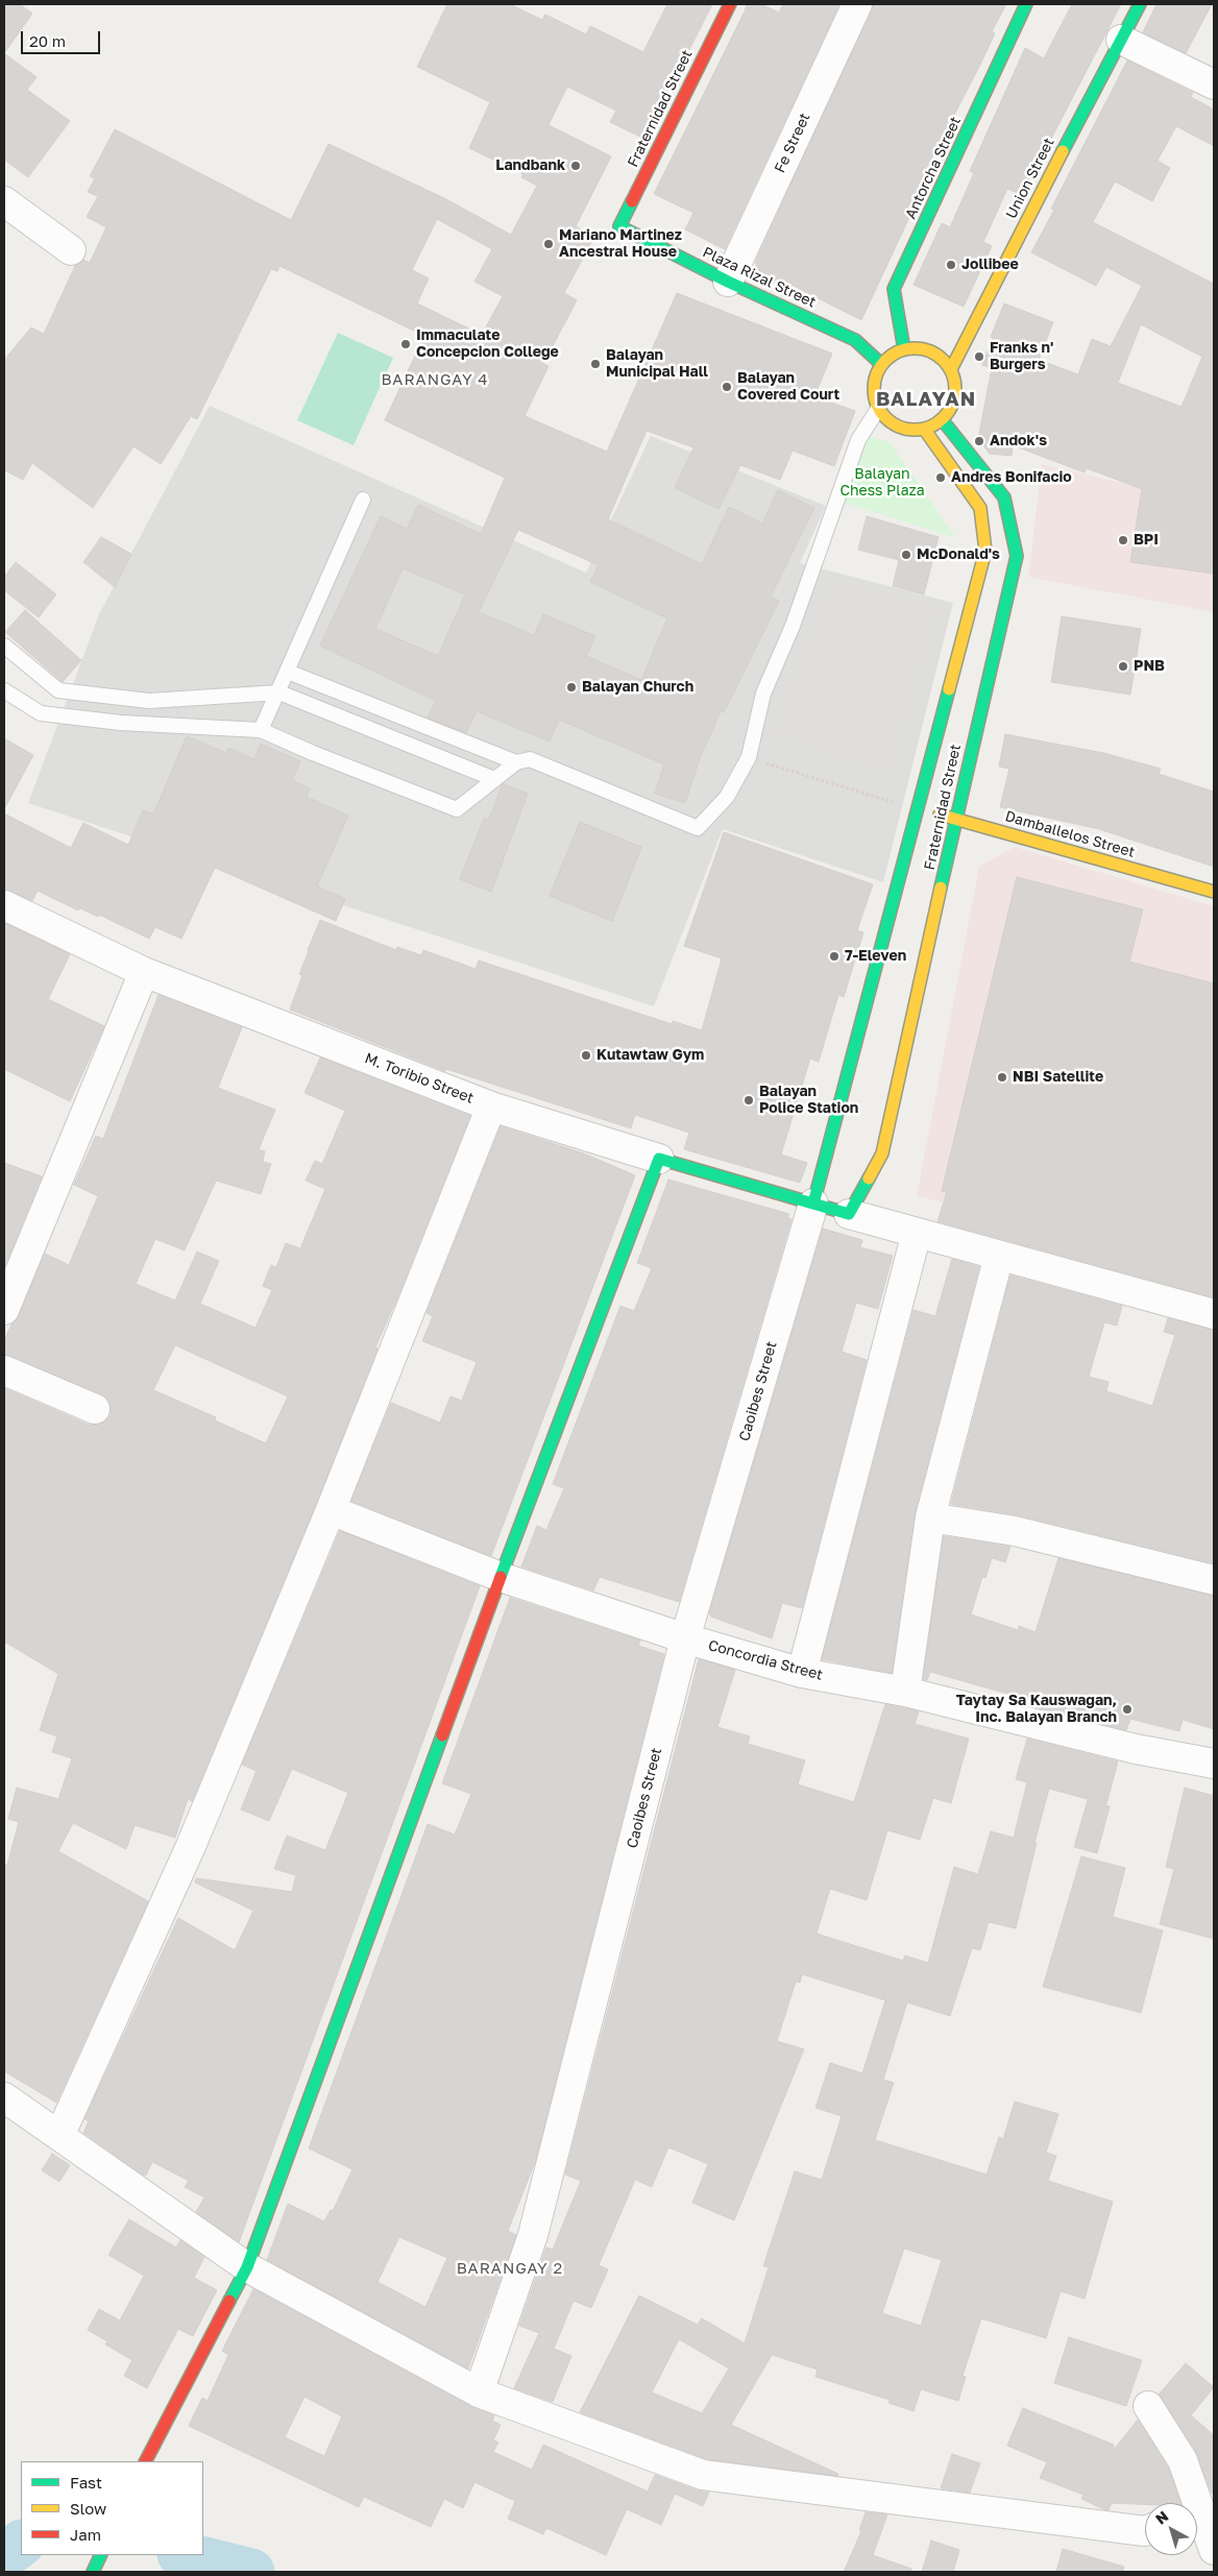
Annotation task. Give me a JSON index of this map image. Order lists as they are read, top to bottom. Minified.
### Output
{"streets":{"street":["Fraternidad Street","Fe Street","Antorcha Street","Union Street","Plaza Rizal Street","Damballelos Street","M. Toribio Street","Caoibes Street","Concordia Street"]},"crossings":[["Fraternidad Street","Antorcha Street"],["Fraternidad Street","Union Street"],["Fraternidad Street","Plaza Rizal Street"],["Fraternidad Street","Damballelos Street"],["Fraternidad Street","M. Toribio Street"],["Fraternidad Street","Caoibes Street"],["Fe Street","Plaza Rizal Street"],["Antorcha Street","Union Street"],["Antorcha Street","Plaza Rizal Street"],["Union Street","Plaza Rizal Street"],["M. Toribio Street","Caoibes Street"],["Caoibes Street","Concordia Street"]],"districts":["BARANGAY 4","BALAYAN","BARANGAY 2"],"parks":["Balayan Chess Plaza"],"places":["Landbank","Mariano Martinez Ancestral House","Jollibee","Immaculate Concepcion College","Franks n' Burgers","Balayan Municipal Hall","Balayan Covered Court","Andok's","Andres Bonifacio","BPI","McDonald's","PNB","Balayan Church","7-Eleven","Kutawtaw Gym","NBI Satellite","Balayan Police Station","Taytay Sa Kauswagan, Inc. Balayan Branch"],"legend":["Fast","Slow","Jam"],"scale_bar":"20 m","north":"top left"}
